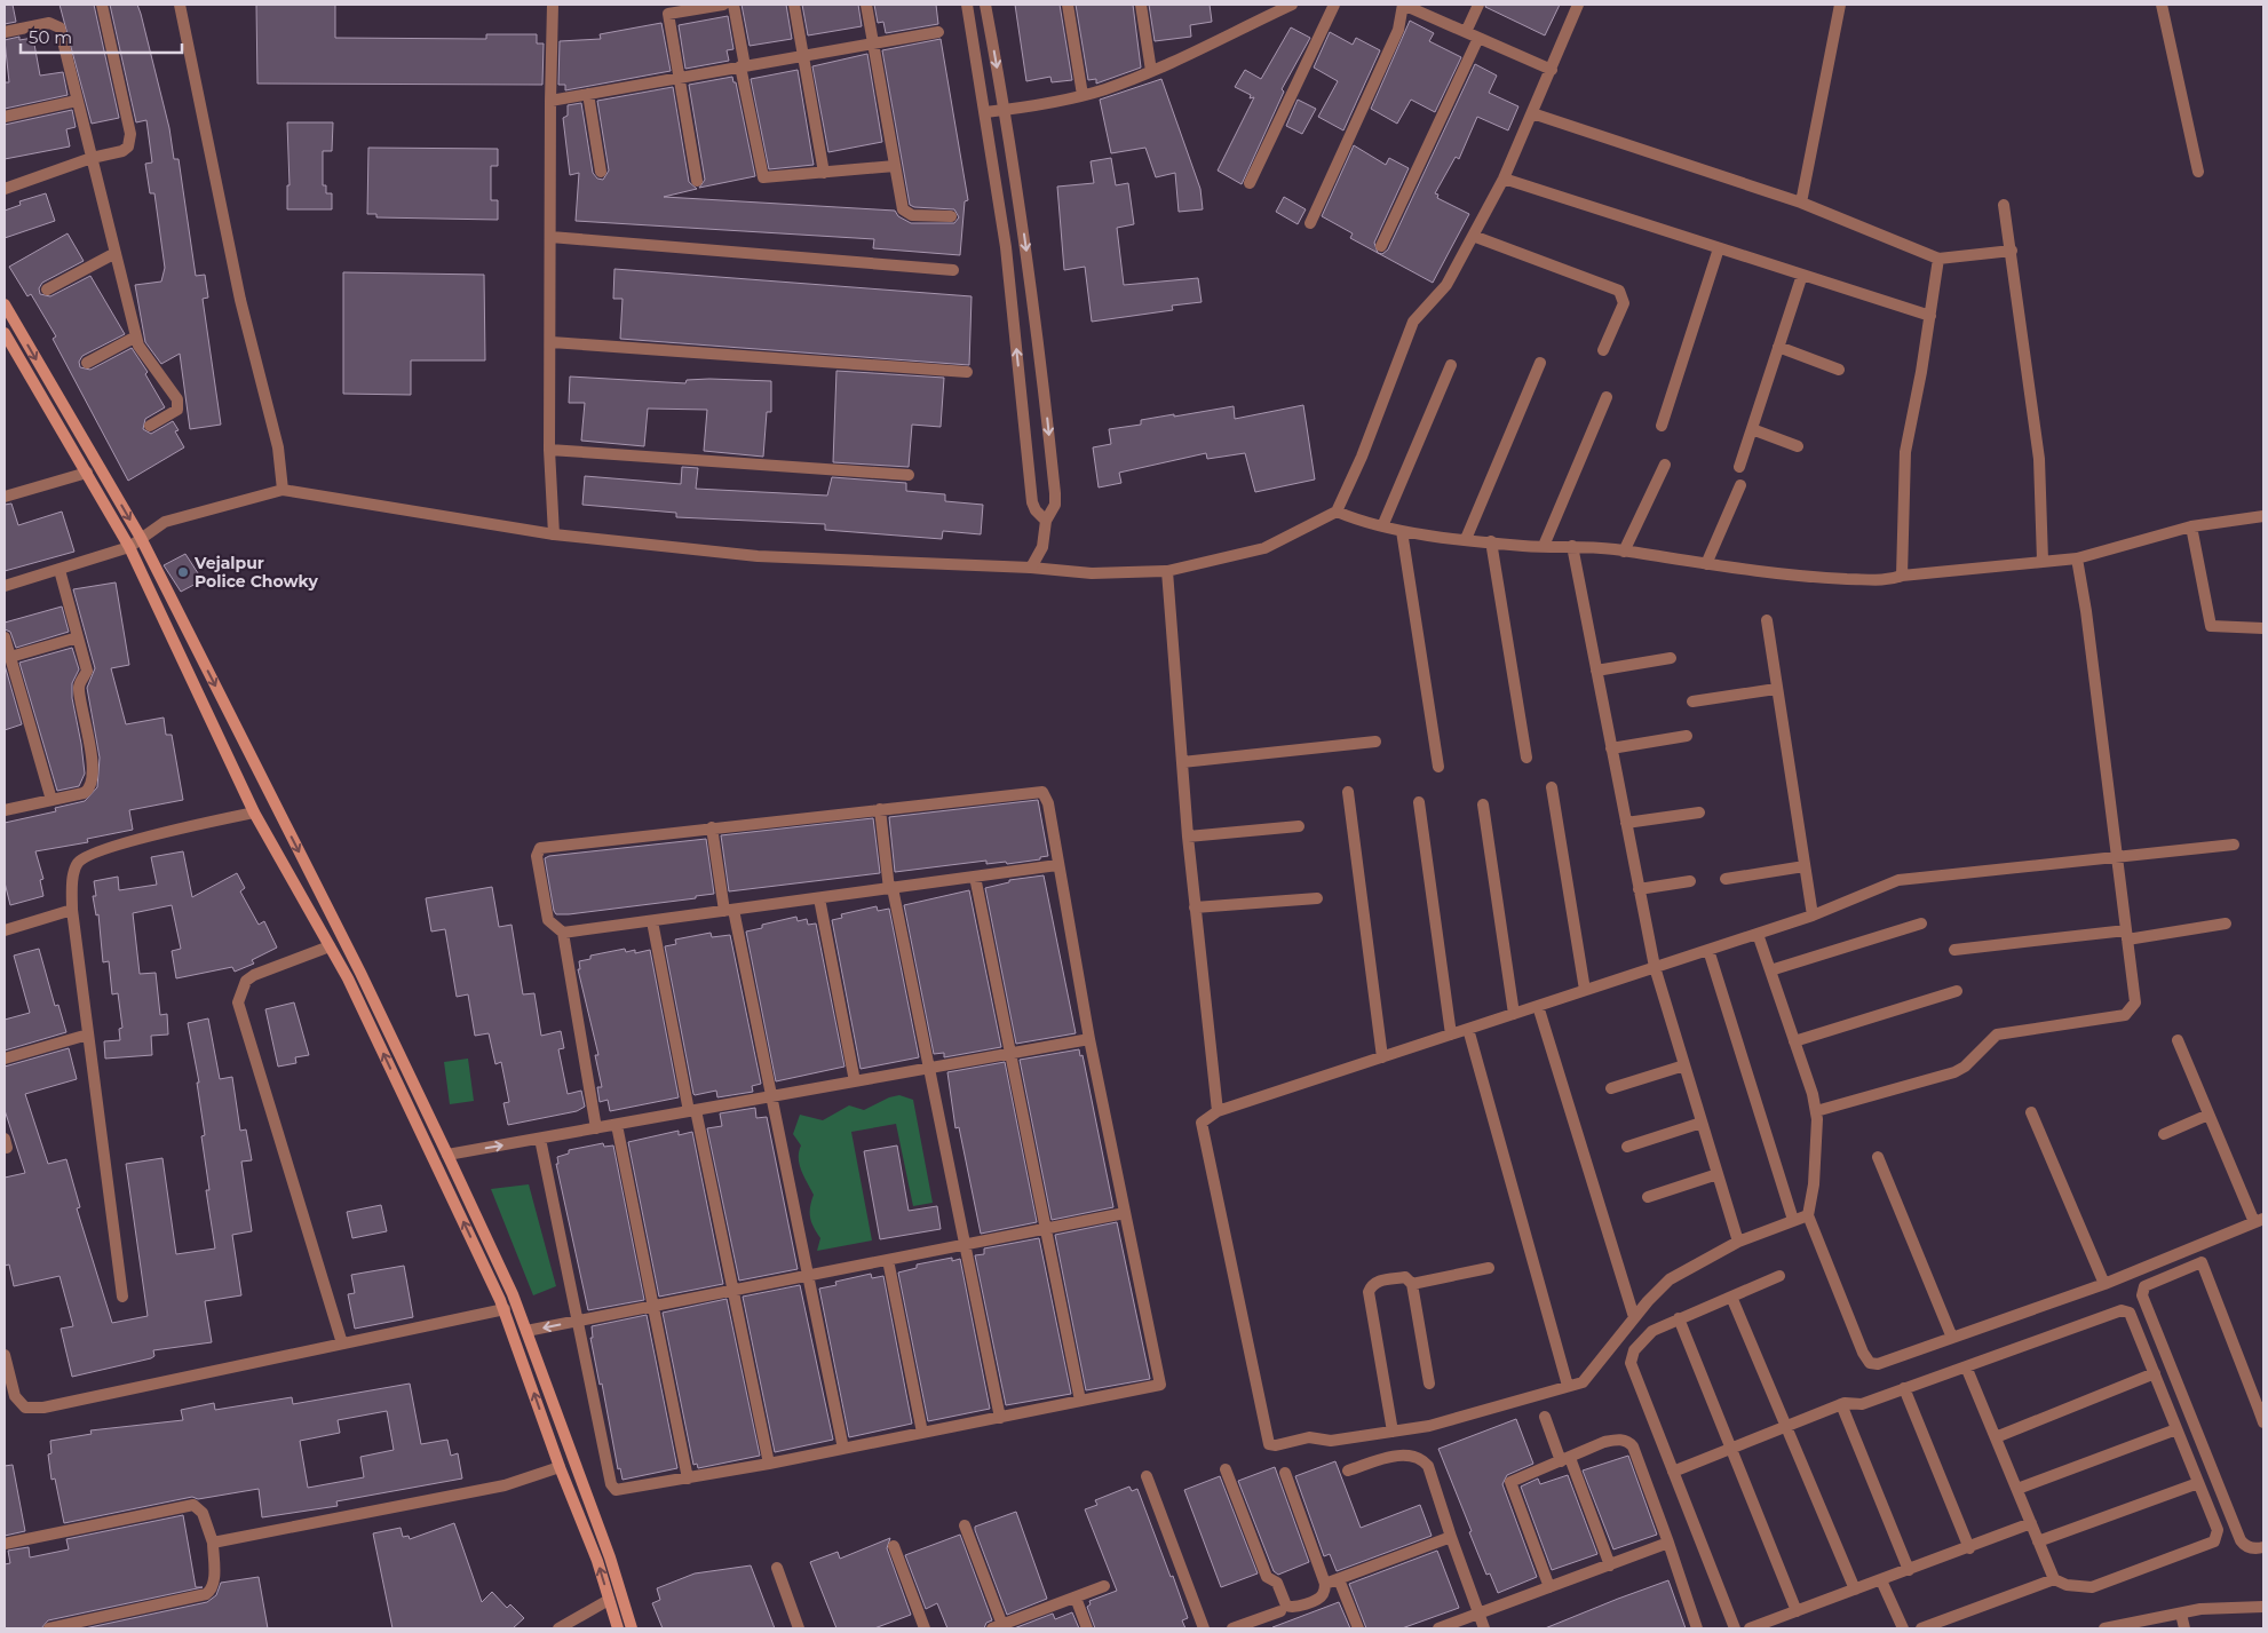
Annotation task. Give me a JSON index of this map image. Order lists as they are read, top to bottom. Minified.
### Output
{"places":["Vejalpur Police Chowky"],"scale_bar":"50 m"}
